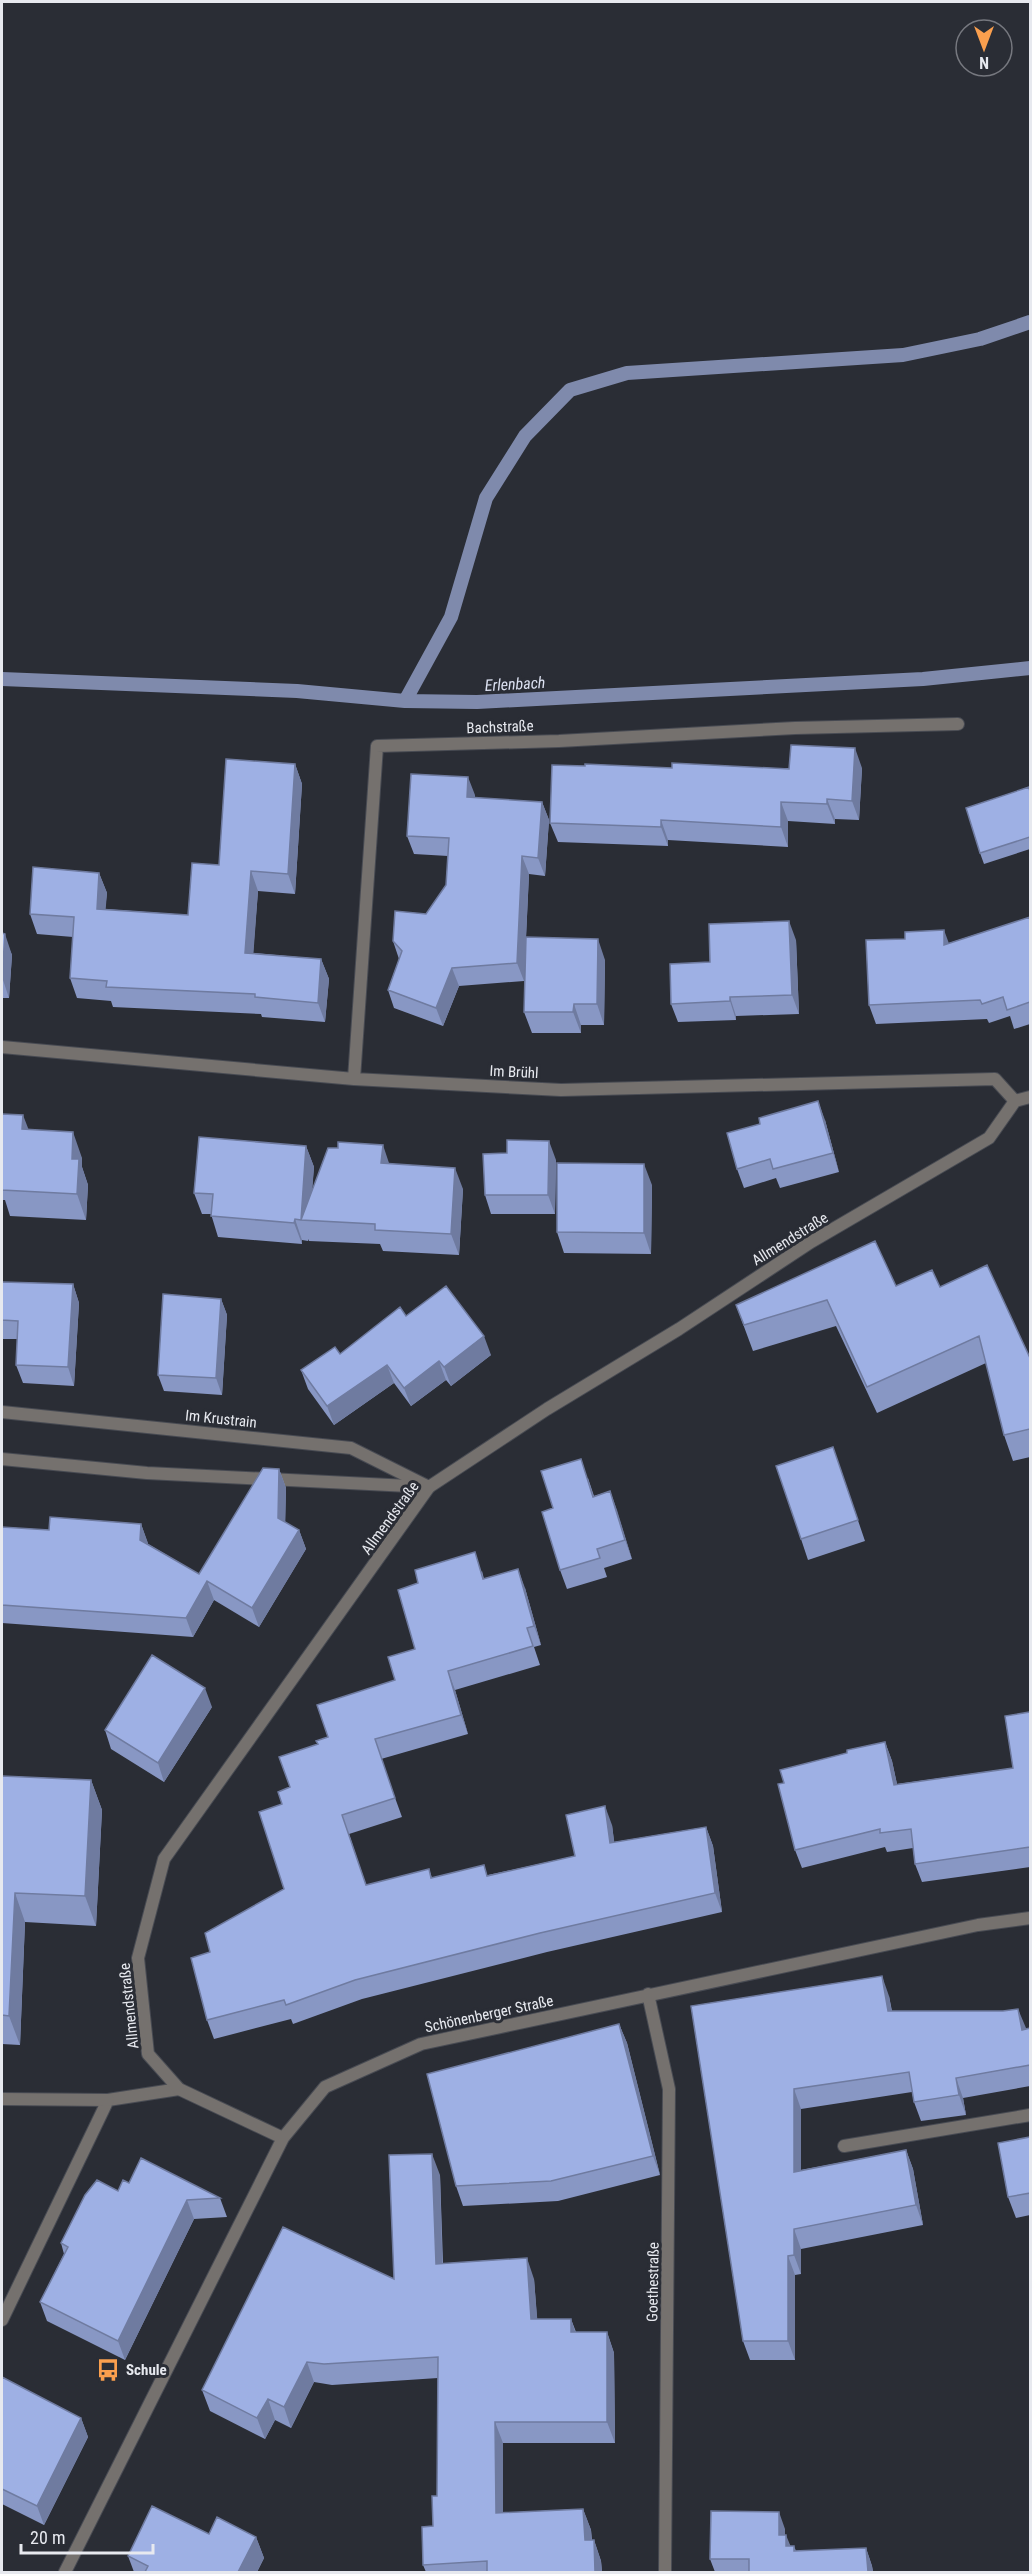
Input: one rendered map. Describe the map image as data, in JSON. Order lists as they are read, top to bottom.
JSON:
{
  "streets": {
    "street": [
      "Bachstraße",
      "Im Brühl",
      "Allmendstraße",
      "Im Krustrain",
      "Schönenberger Straße",
      "Goethestraße"
    ]
  },
  "crossings": [
    ["Bachstraße", "Im Brühl"],
    ["Im Brühl", "Allmendstraße"],
    ["Allmendstraße", "Im Krustrain"],
    ["Allmendstraße", "Schönenberger Straße"],
    ["Schönenberger Straße", "Goethestraße"]
  ],
  "water": ["Erlenbach"],
  "places": {
    "bus stop": ["Schule"]
  },
  "scale_bar": "20 m",
  "north": "bottom"
}
